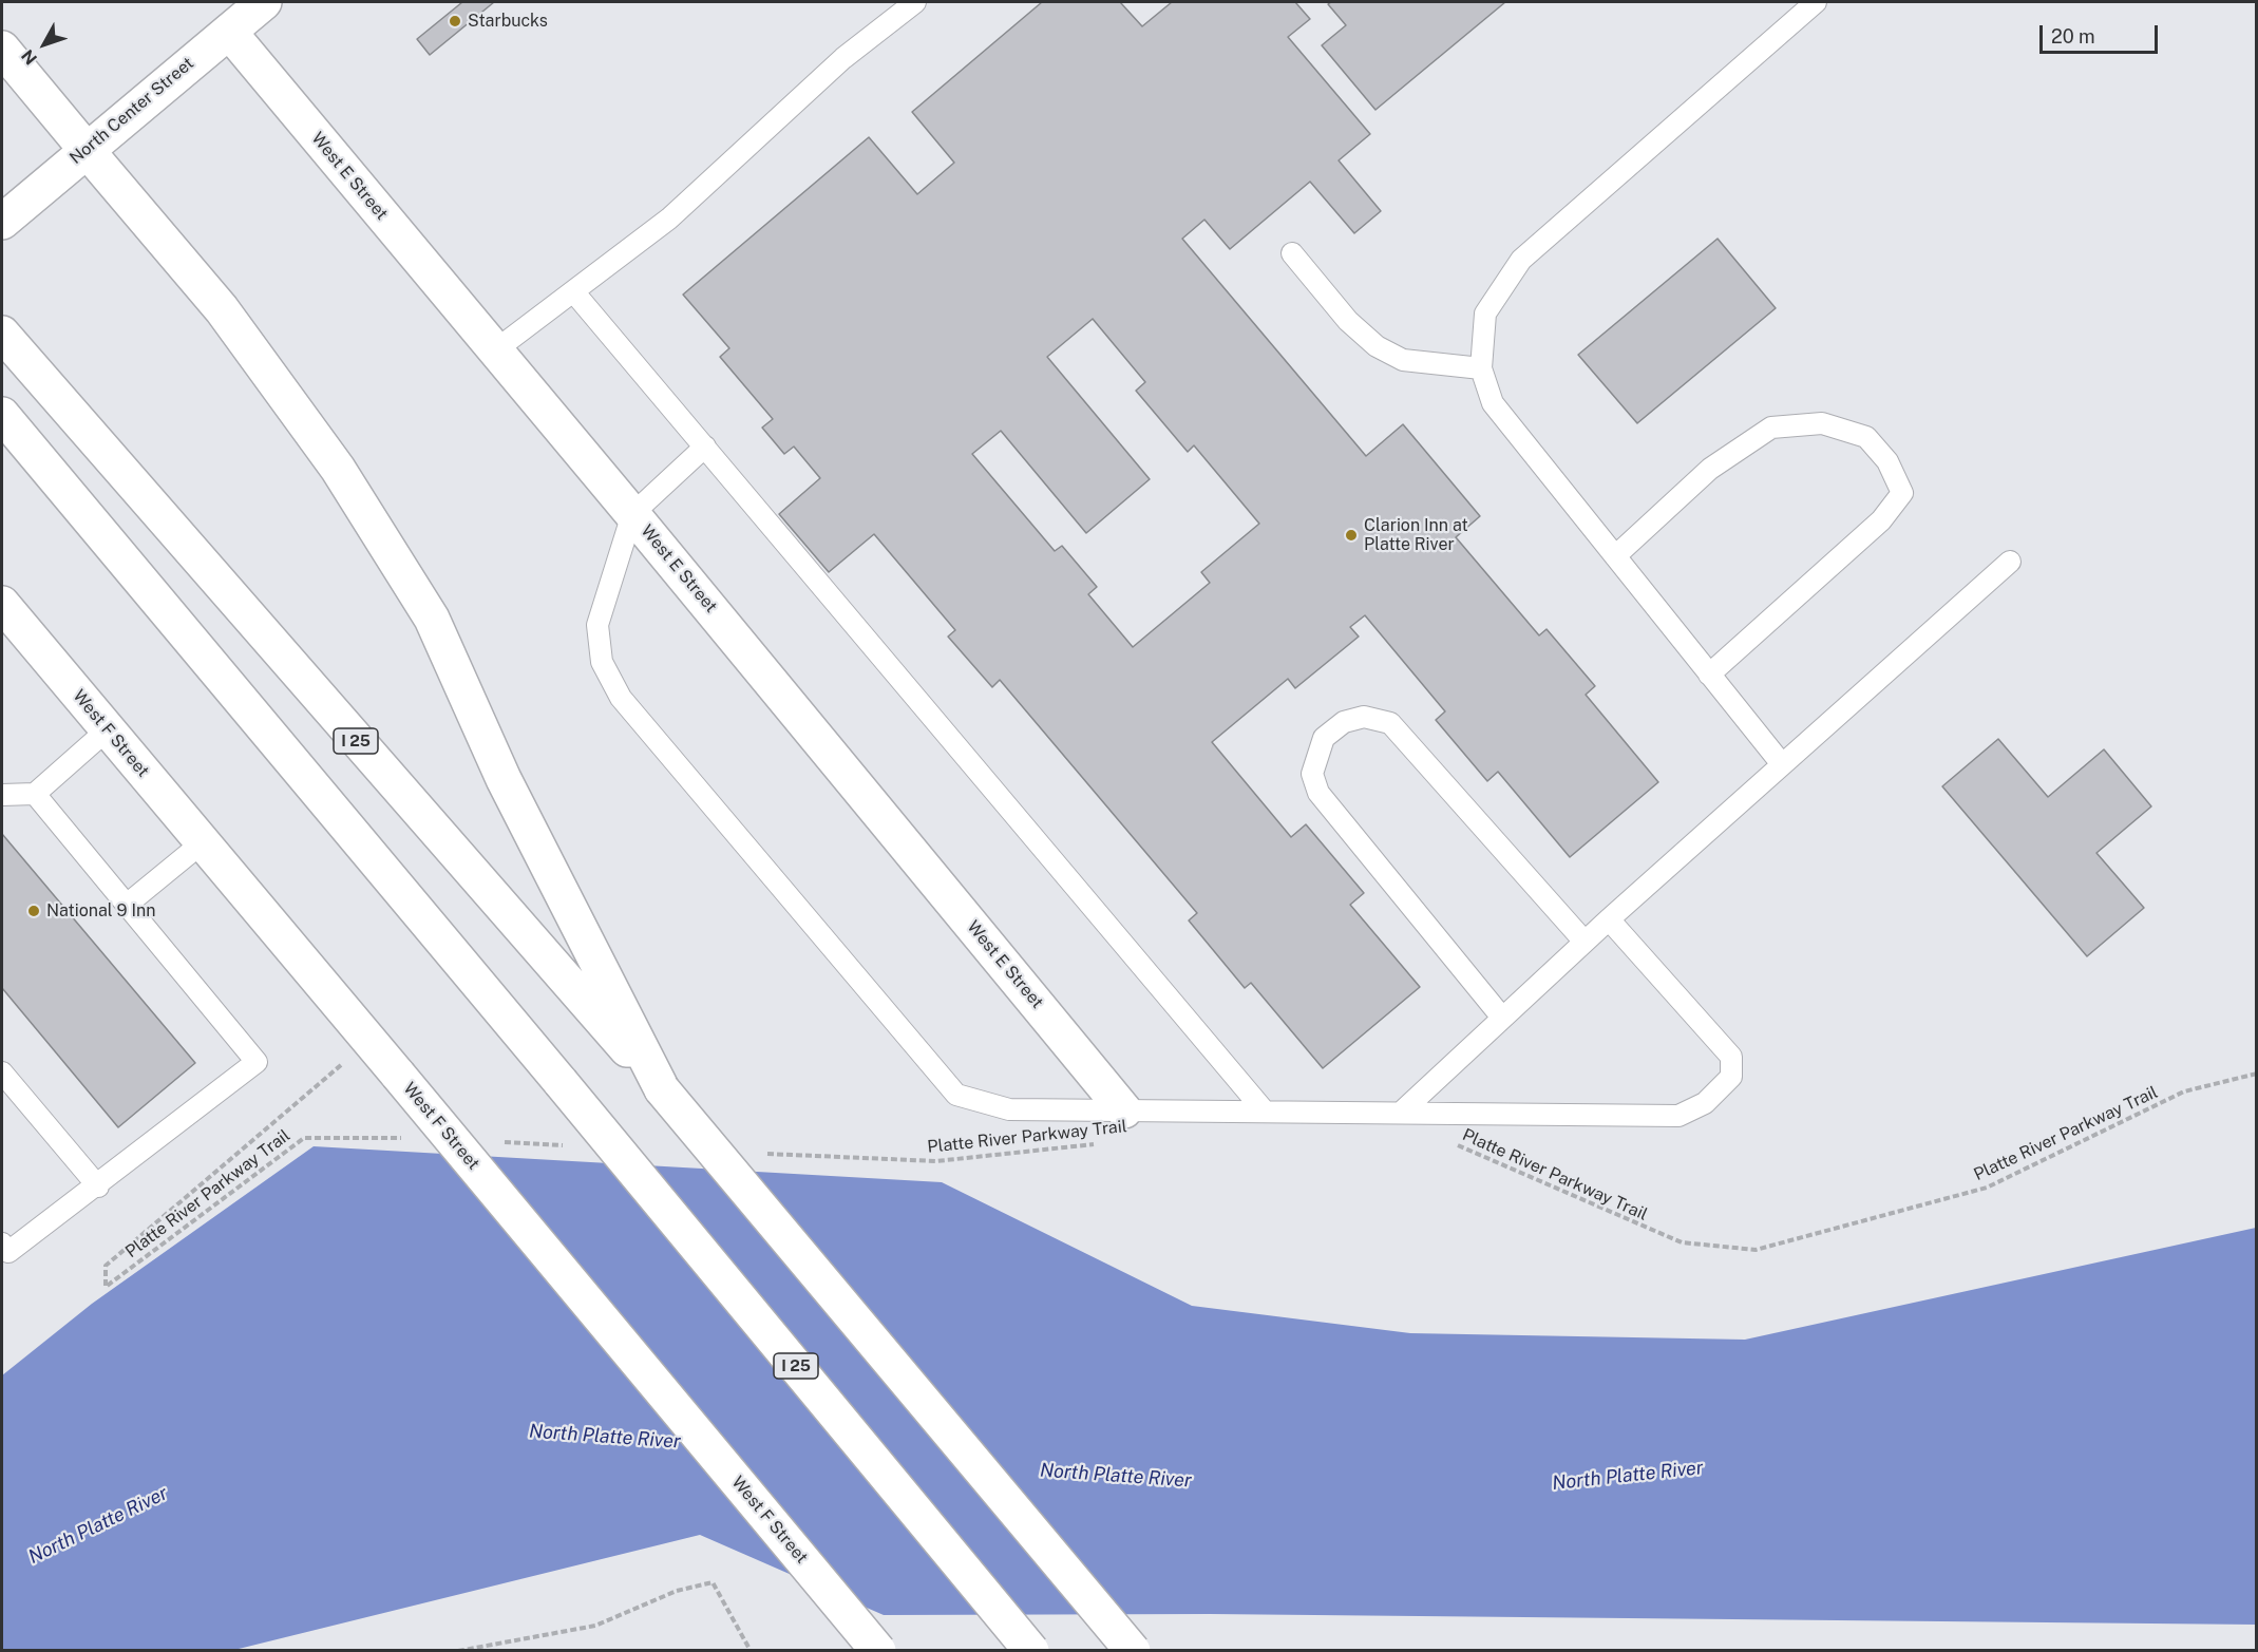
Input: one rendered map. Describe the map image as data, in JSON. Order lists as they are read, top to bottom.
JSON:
{
  "streets": {
    "main road": [
      "North Center Street",
      "West E Street",
      "West F Street",
      "I 25"
    ],
    "path": ["Platte River Parkway Trail"]
  },
  "crossings": [
    ["North Center Street", "West E Street"]
  ],
  "water": ["North Platte River"],
  "places": ["Starbucks", "Clarion Inn at Platte River", "National 9 Inn"],
  "scale_bar": "20 m",
  "north": "bottom left"
}
